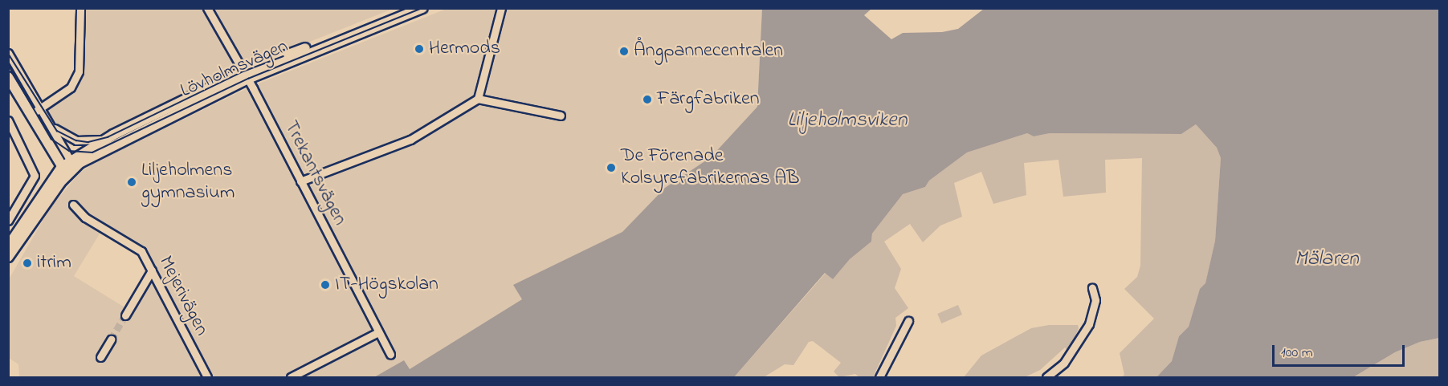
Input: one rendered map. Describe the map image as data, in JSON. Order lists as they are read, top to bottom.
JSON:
{
  "streets": {
    "street": ["Lövholmsvägen", "Trekantsvägen", "Mejerivägen"]
  },
  "crossings": [
    ["Lövholmsvägen", "Trekantsvägen"]
  ],
  "water": ["Liljeholmsviken", "Mälaren"],
  "places": [
    "Hermods",
    "Ångpannecentralen",
    "Färgfabriken",
    "De Förenade Kolsyrefabrikernas AB",
    "Liljeholmens gymnasium",
    "itrim",
    "IT-Högskolan"
  ],
  "scale_bar": "100 m"
}
